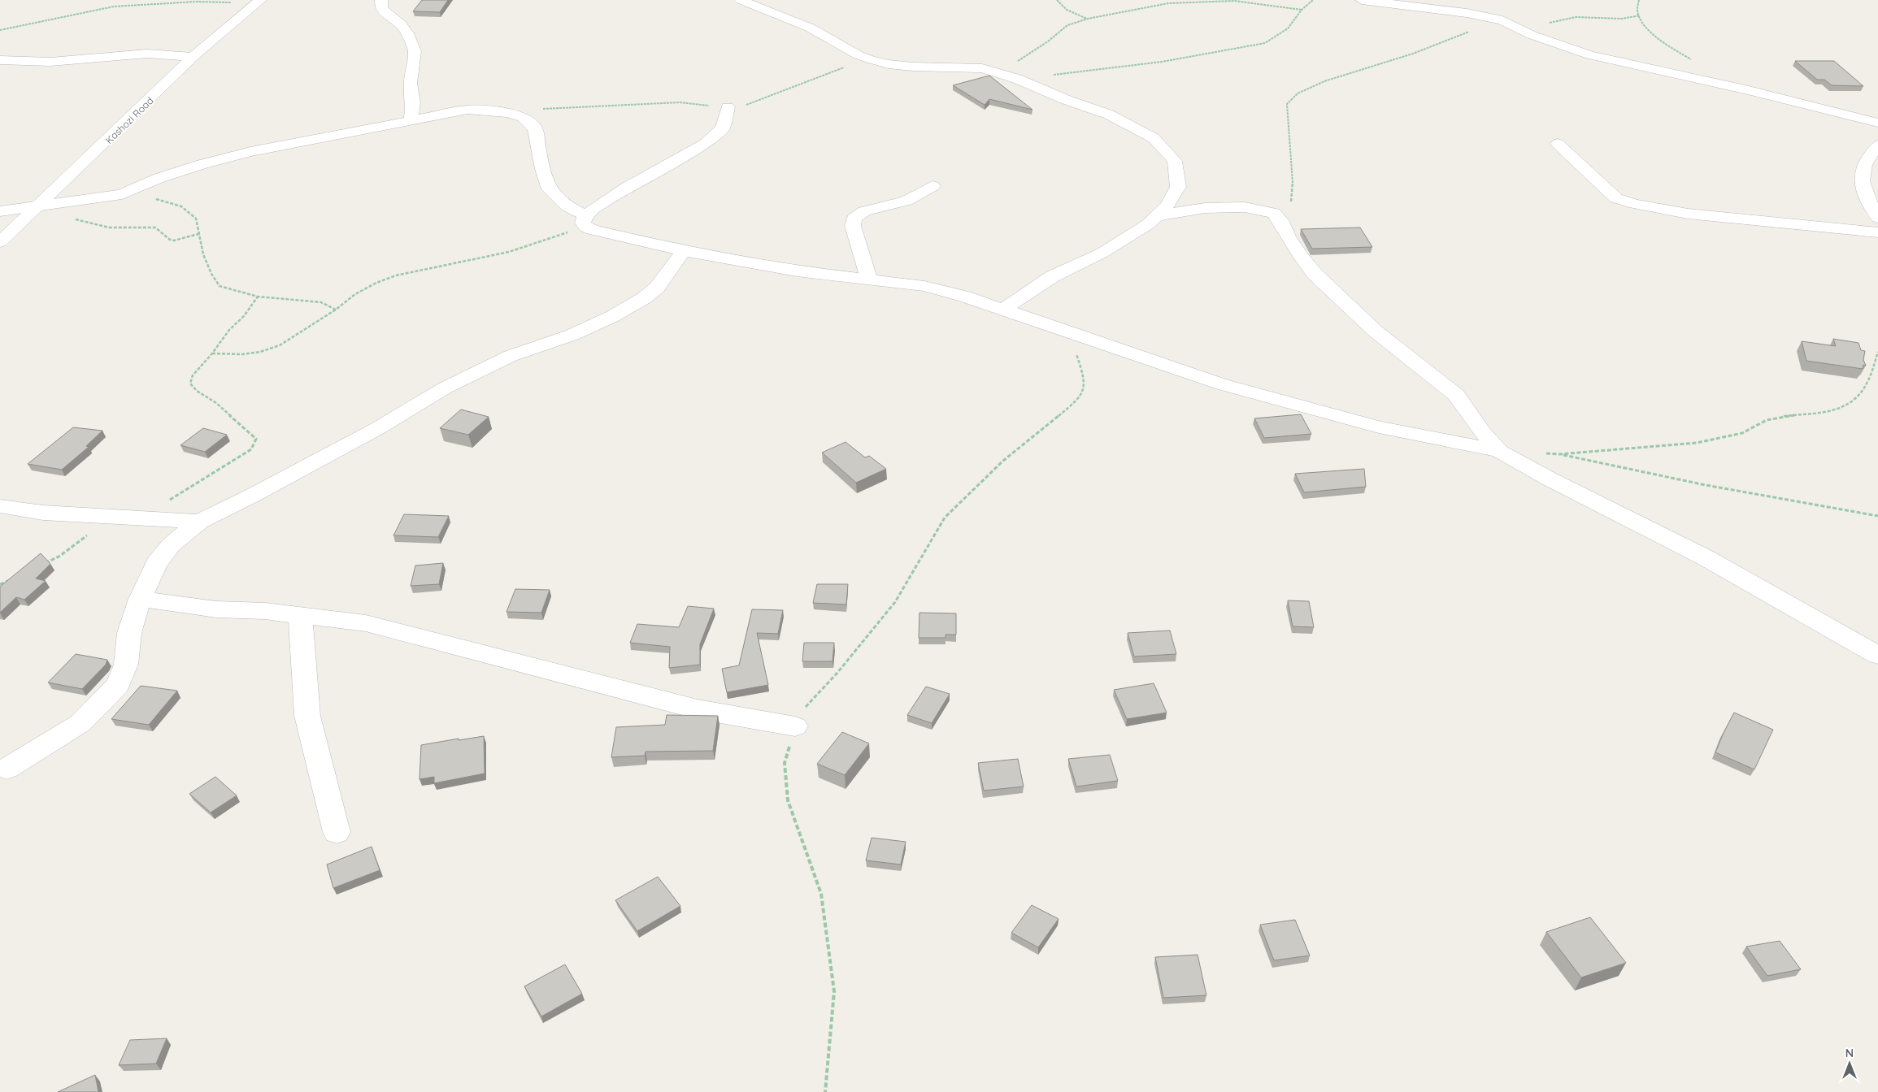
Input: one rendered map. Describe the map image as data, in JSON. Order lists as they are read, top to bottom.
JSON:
{
  "streets": {
    "street": ["Kashozi Road"]
  },
  "north": "top"
}
